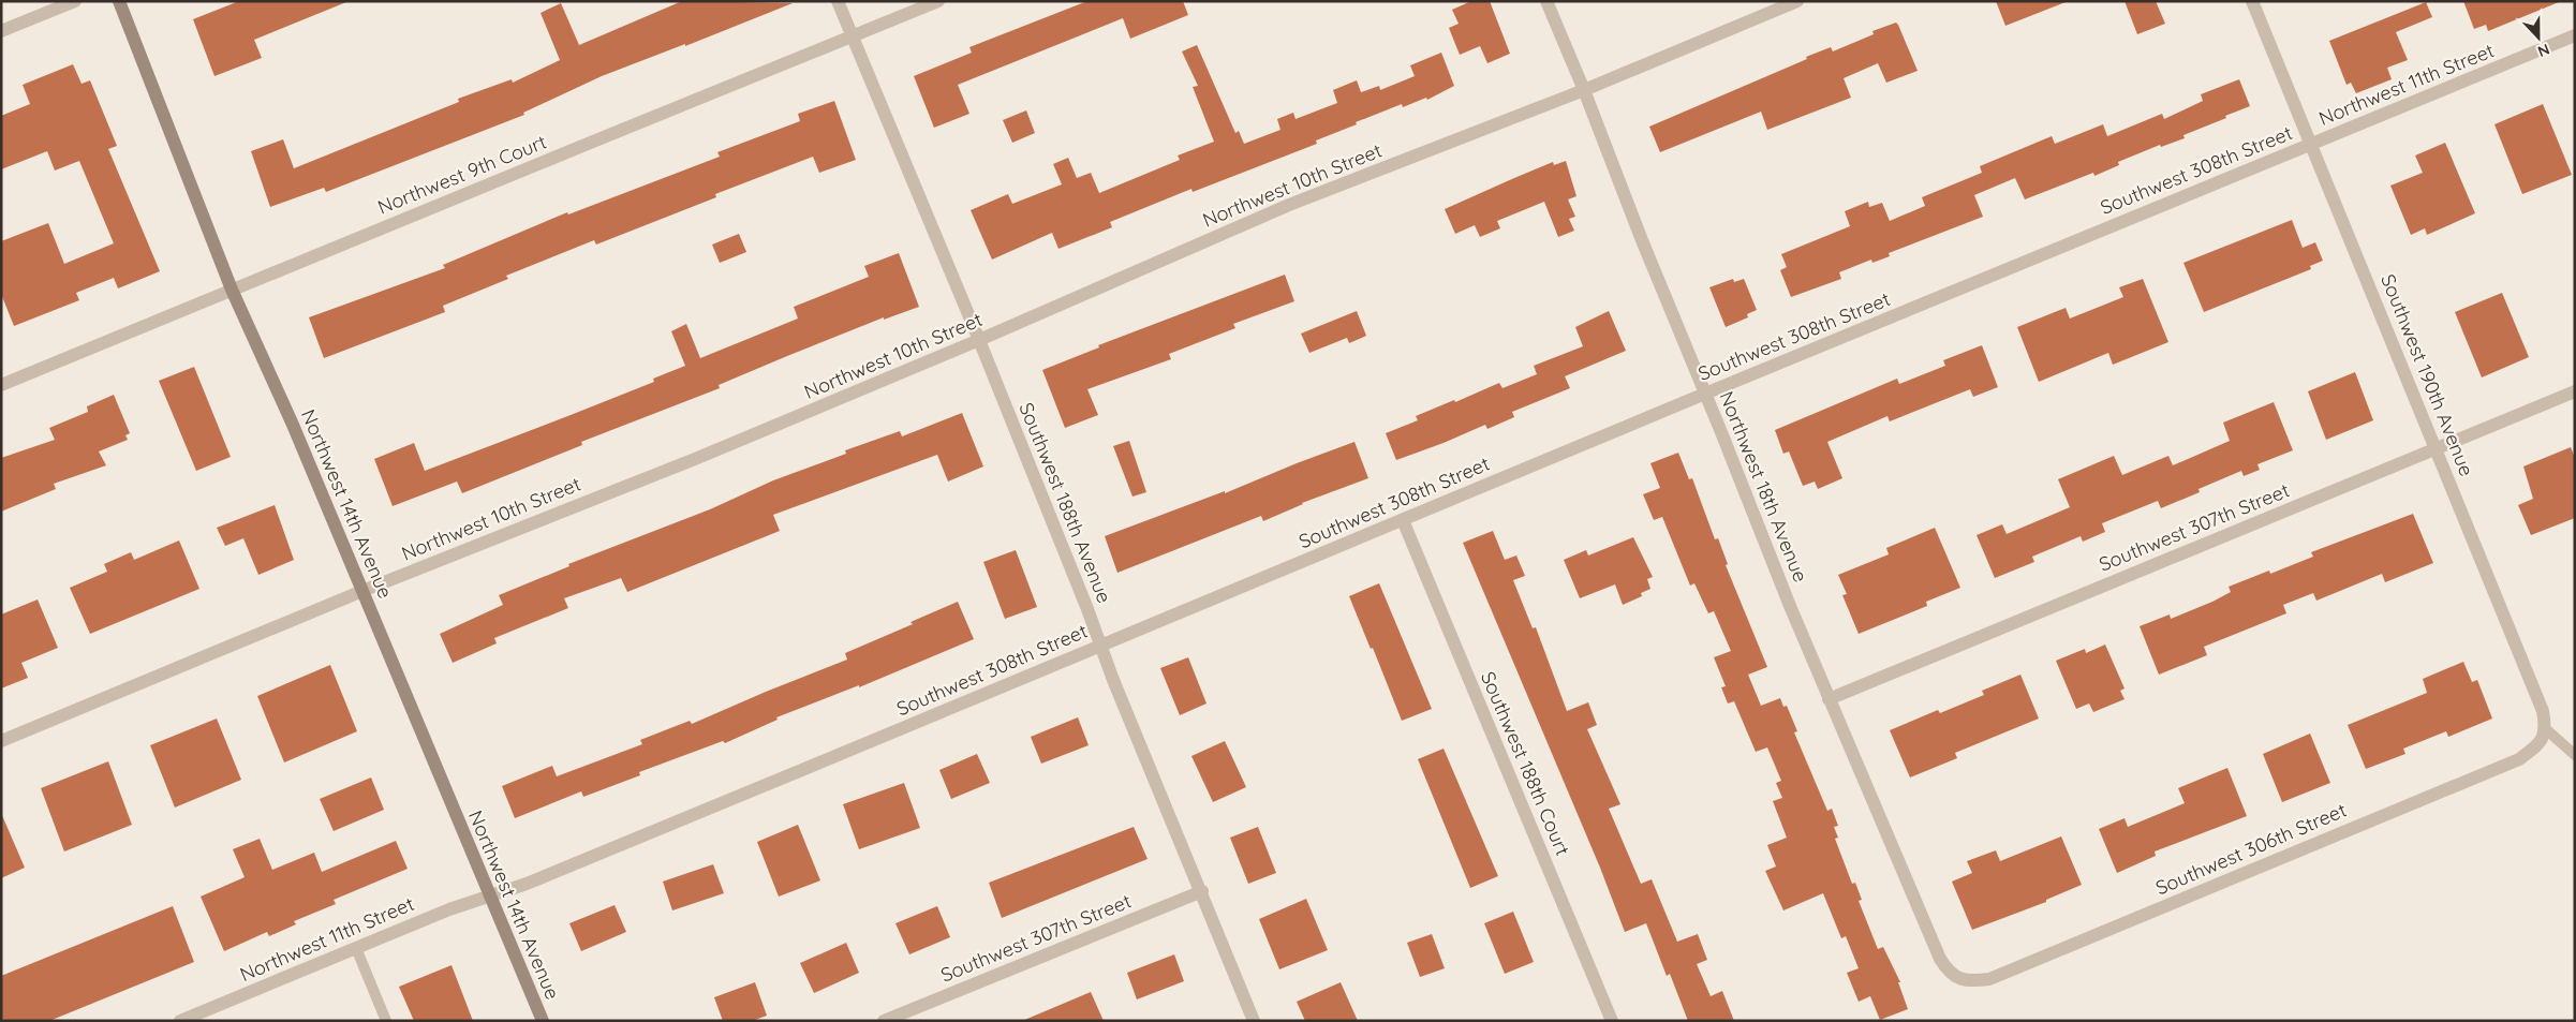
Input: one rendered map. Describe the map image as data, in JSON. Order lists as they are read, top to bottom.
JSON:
{
  "streets": {
    "street": [
      "Northwest 11th Street",
      "Southwest 308th Street",
      "Northwest 9th Court",
      "Northwest 10th Street",
      "Southwest 190th Avenue",
      "Northwest 18th Avenue",
      "Southwest 188th Avenue",
      "Northwest 14th Avenue",
      "Southwest 307th Street",
      "Southwest 188th Court",
      "Southwest 306th Street"
    ]
  },
  "crossings": [
    ["Northwest 11th Street", "Southwest 308th Street"],
    ["Northwest 11th Street", "Southwest 190th Avenue"],
    ["Northwest 11th Street", "Northwest 14th Avenue"],
    ["Southwest 308th Street", "Southwest 190th Avenue"],
    ["Southwest 308th Street", "Northwest 18th Avenue"],
    ["Southwest 308th Street", "Southwest 188th Avenue"],
    ["Southwest 308th Street", "Northwest 14th Avenue"],
    ["Southwest 308th Street", "Southwest 188th Court"],
    ["Northwest 9th Court", "Southwest 188th Avenue"],
    ["Northwest 9th Court", "Northwest 14th Avenue"],
    ["Northwest 10th Street", "Northwest 18th Avenue"],
    ["Northwest 10th Street", "Southwest 188th Avenue"],
    ["Northwest 10th Street", "Northwest 14th Avenue"],
    ["Southwest 190th Avenue", "Southwest 307th Street"],
    ["Southwest 190th Avenue", "Southwest 306th Street"],
    ["Northwest 18th Avenue", "Southwest 307th Street"],
    ["Northwest 18th Avenue", "Southwest 306th Street"],
    ["Southwest 188th Avenue", "Southwest 307th Street"]
  ],
  "north": "bottom"
}
